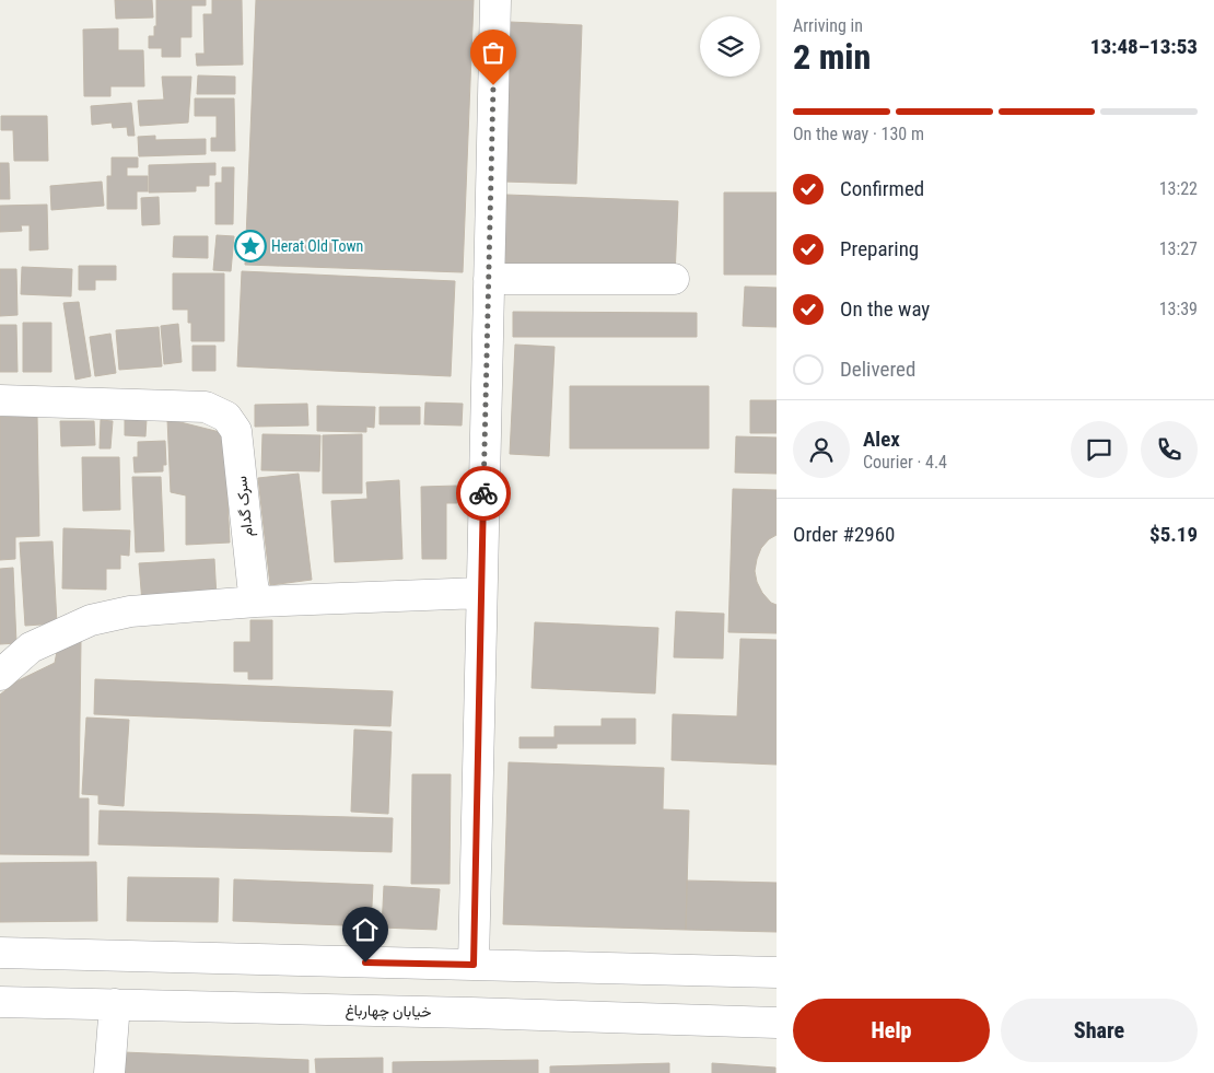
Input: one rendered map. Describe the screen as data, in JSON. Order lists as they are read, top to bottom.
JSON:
{
  "streets": {
    "street": ["سرک گدام", "خیابان چهارباغ"]
  },
  "places": {
    "place": ["Herat Old Town"]
  },
  "page": {
    "heading": ["2 min", "Arriving in", "13:48–13:53"],
    "panel": [
      "Alex",
      "Courier · 4.4",
      "Order #2960",
      "$5.19"
    ],
    "bar": "On the way · 130 m",
    "list": [
      ["Confirmed", "13:22"],
      ["Preparing", "13:27"],
      ["On the way", "13:39"],
      "Delivered"
    ],
    "buttons": ["Help", "Share"]
  }
}
